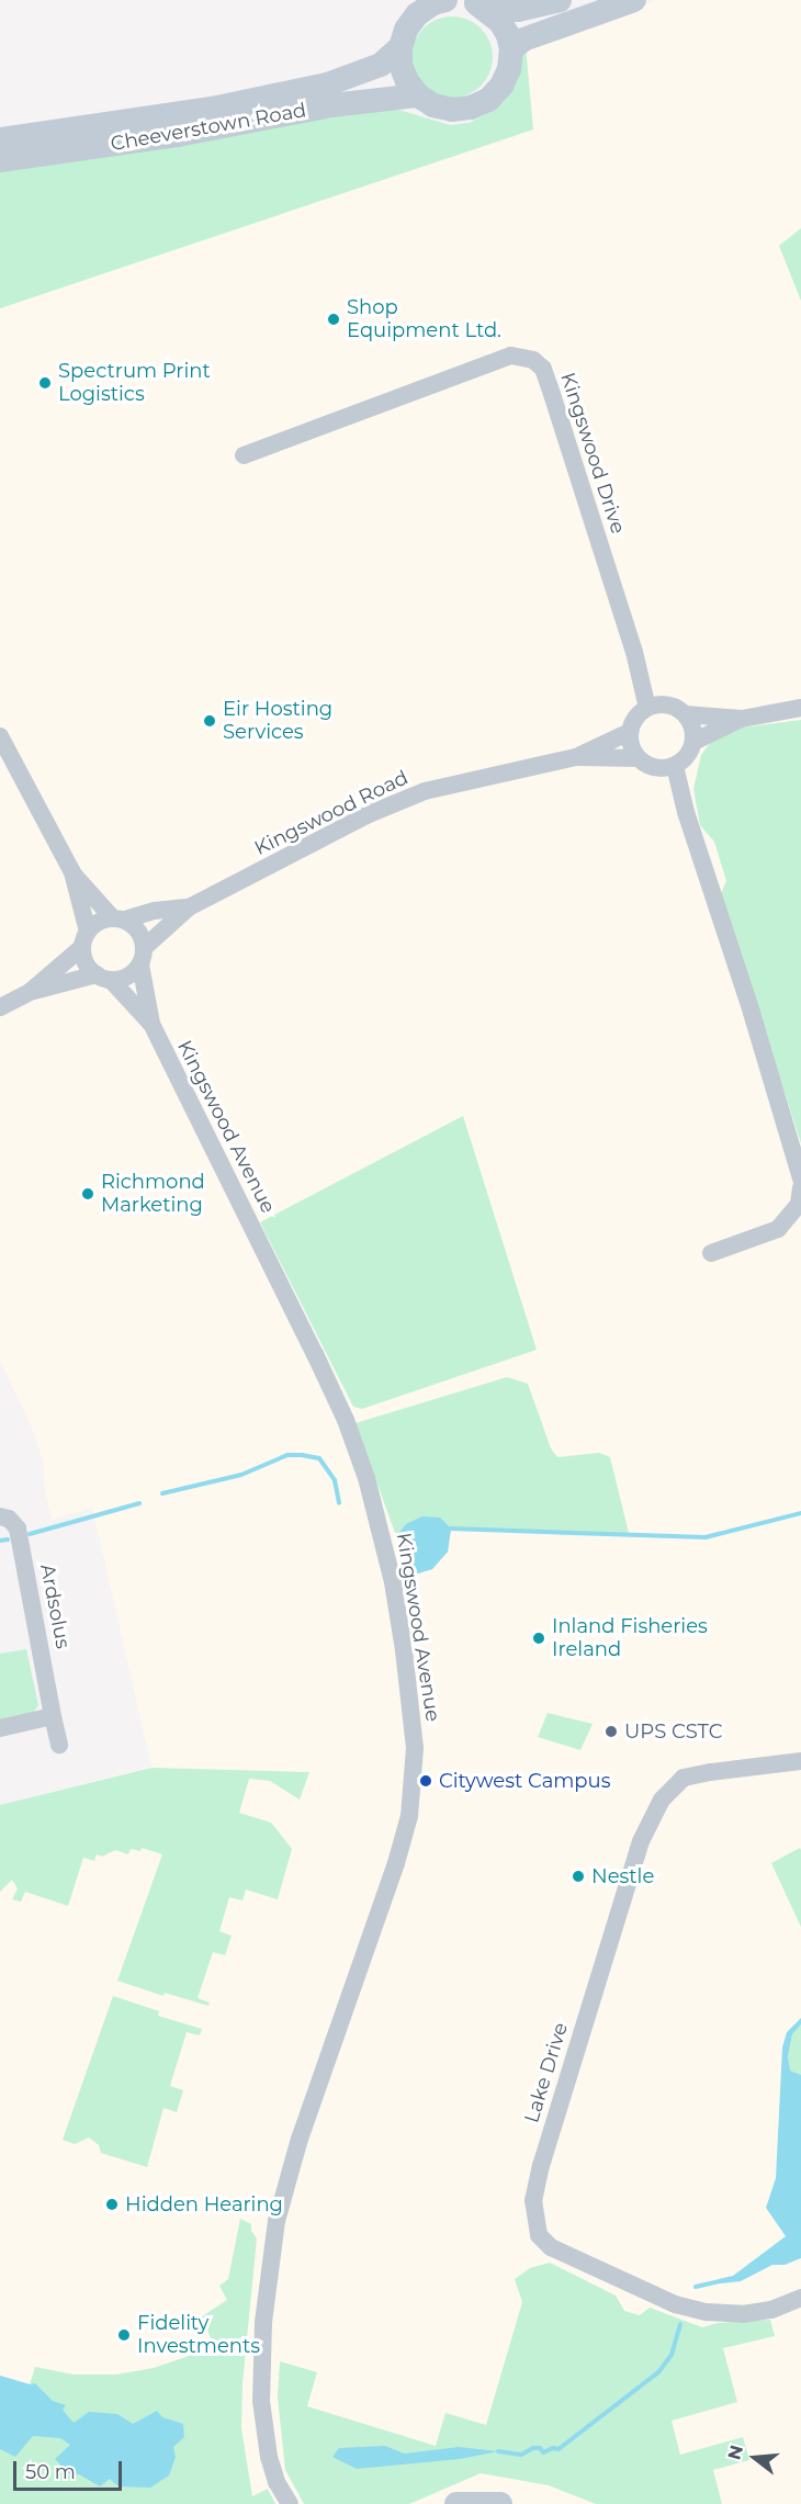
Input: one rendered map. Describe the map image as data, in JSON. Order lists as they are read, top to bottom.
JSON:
{
  "streets": {
    "main road": ["Cheeverstown Road"],
    "street": [
      "Kingswood Drive",
      "Kingswood Road",
      "Kingswood Avenue",
      "Ardsolus",
      "Lake Drive"
    ]
  },
  "crossings": [
    ["Kingswood Drive", "Kingswood Road"],
    ["Kingswood Road", "Kingswood Avenue"]
  ],
  "places": [
    "Shop Equipment Ltd.",
    "Spectrum Print Logistics",
    "Eir Hosting Services",
    "Richmond Marketing",
    "Inland Fisheries Ireland",
    "UPS CSTC",
    "Citywest Campus",
    "Nestle",
    "Hidden Hearing",
    "Fidelity Investments"
  ],
  "scale_bar": "50 m",
  "north": "left"
}
